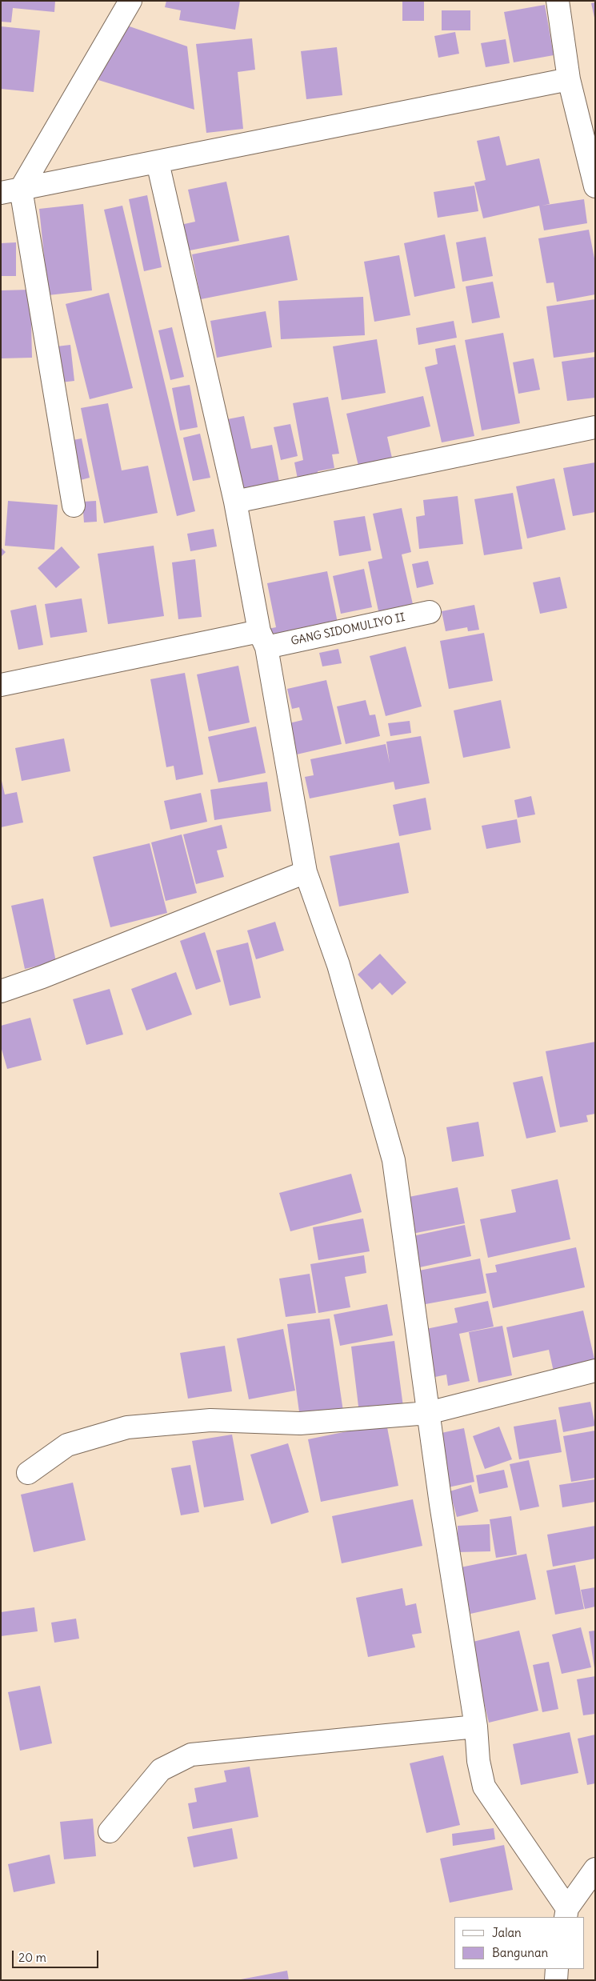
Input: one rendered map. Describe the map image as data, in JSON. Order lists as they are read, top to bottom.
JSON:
{
  "streets": {
    "street": ["GANG SIDOMULIYO II"]
  },
  "legend": ["Jalan", "Bangunan"],
  "scale_bar": "20 m"
}
